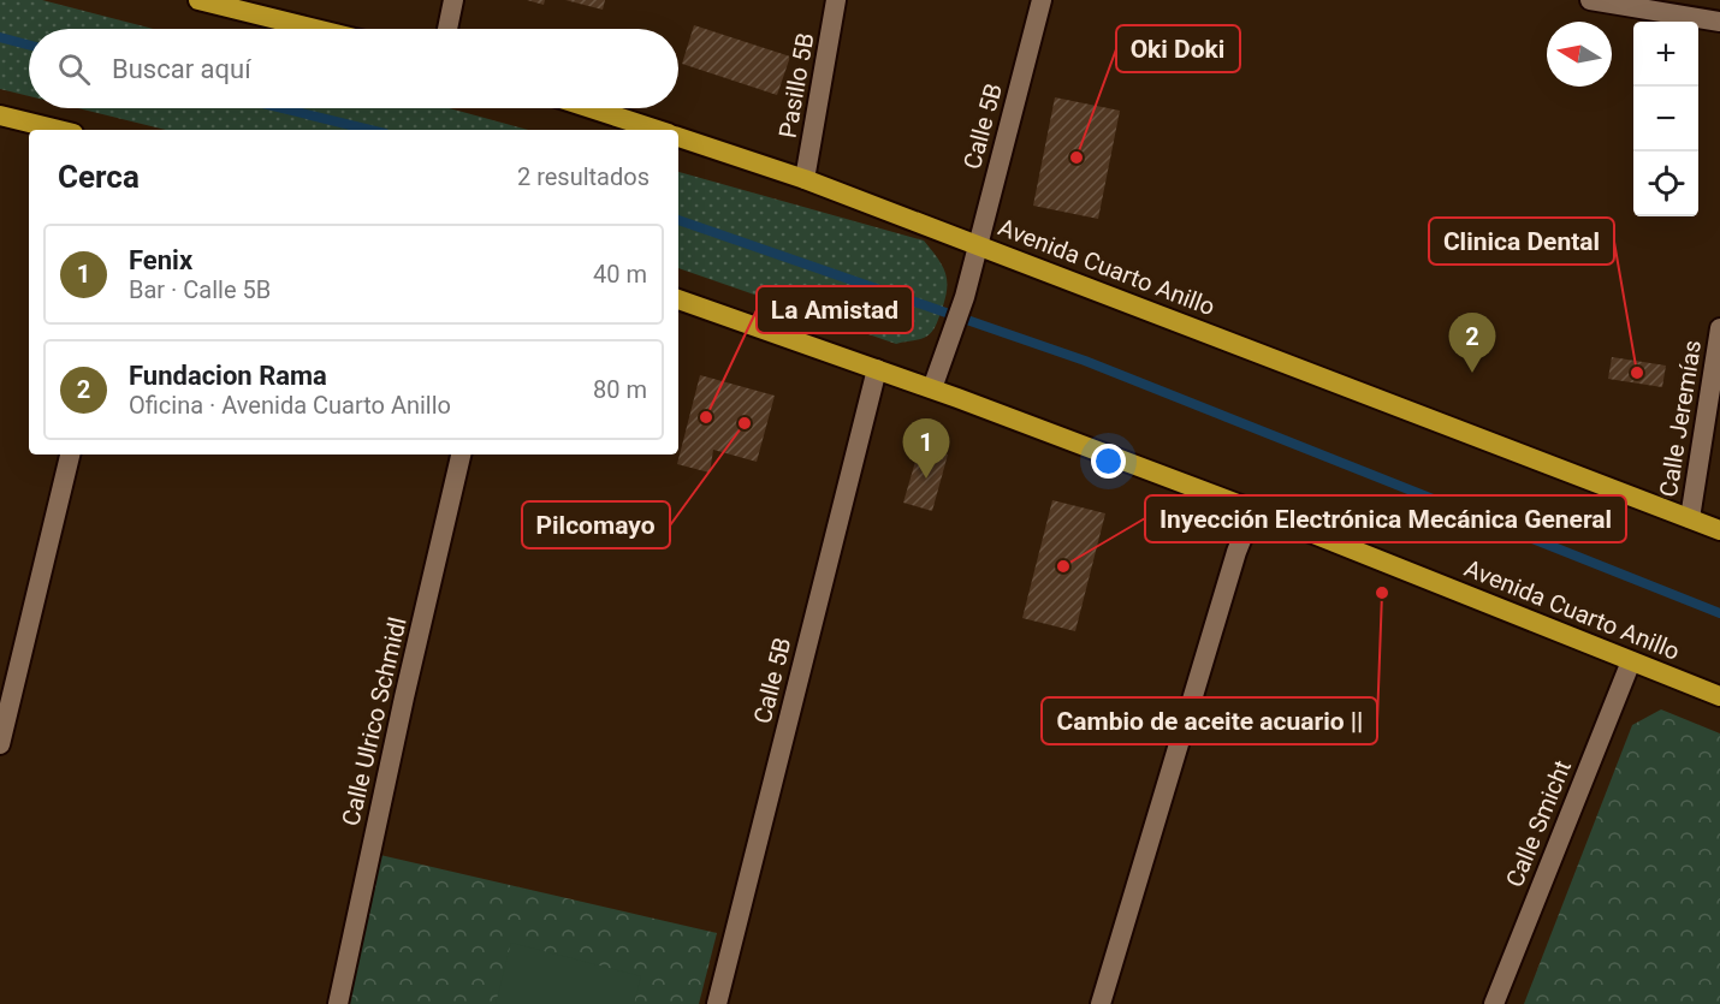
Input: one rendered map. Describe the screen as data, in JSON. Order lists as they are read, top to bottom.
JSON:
{
  "streets": {
    "highway": ["Avenida Cuarto Anillo"],
    "street": [
      "Pasillo 5B",
      "Calle 5B",
      "Calle Jeremías",
      "Calle Ulrico Schmidl",
      "Calle Smicht"
    ]
  },
  "crossings": [
    ["Pasillo 5B", "Avenida Cuarto Anillo"],
    ["Calle 5B", "Avenida Cuarto Anillo"],
    ["Avenida Cuarto Anillo", "Calle Jeremías"],
    ["Avenida Cuarto Anillo", "Calle Smicht"]
  ],
  "places": [
    "Oki Doki",
    "Clinica Dental",
    "La Amistad",
    "Pilcomayo",
    "Inyección Electrónica Mecánica General",
    "Cambio de aceite acuario ||"
  ],
  "north": "left",
  "page": {
    "map_buttons": ["+", "−"],
    "search": "Buscar aquí",
    "heading": ["Cerca", "2 resultados"],
    "list": [
      {
        "mark": "1",
        "name": "Fenix",
        "note": "Bar · Calle 5B",
        "value": "40 m"
      },
      {
        "mark": "2",
        "name": "Fundacion Rama",
        "note": "Oficina · Avenida Cuarto Anillo",
        "value": "80 m"
      }
    ],
    "pins": ["2", "1"]
  }
}
